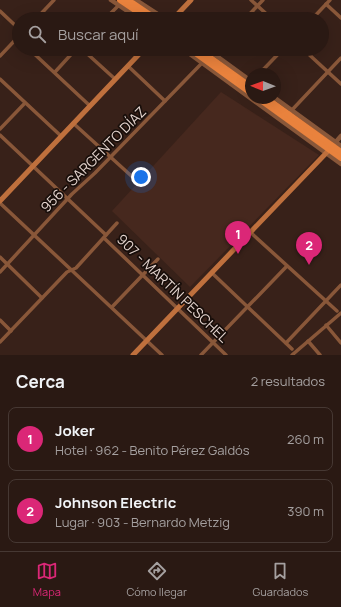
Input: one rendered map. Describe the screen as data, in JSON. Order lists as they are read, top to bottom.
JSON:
{
  "streets": {
    "street": ["956 - SARGENTO DÍAZ", "907 - MARTÍN PESCHEL"]
  },
  "crossings": [
    ["956 - SARGENTO DÍAZ", "907 - MARTÍN PESCHEL"]
  ],
  "north": "left",
  "page": {
    "search": "Buscar aquí",
    "pins": ["1", "2"],
    "heading": ["Cerca", "2 resultados"],
    "list": [
      {
        "mark": "1",
        "name": "Joker",
        "note": "Hotel · 962 - Benito Pérez Galdós",
        "value": "260 m"
      },
      {
        "mark": "2",
        "name": "Johnson Electric",
        "note": "Lugar · 903 - Bernardo Metzig",
        "value": "390 m"
      }
    ],
    "nav": ["Mapa", "Cómo llegar", "Guardados"]
  }
}
